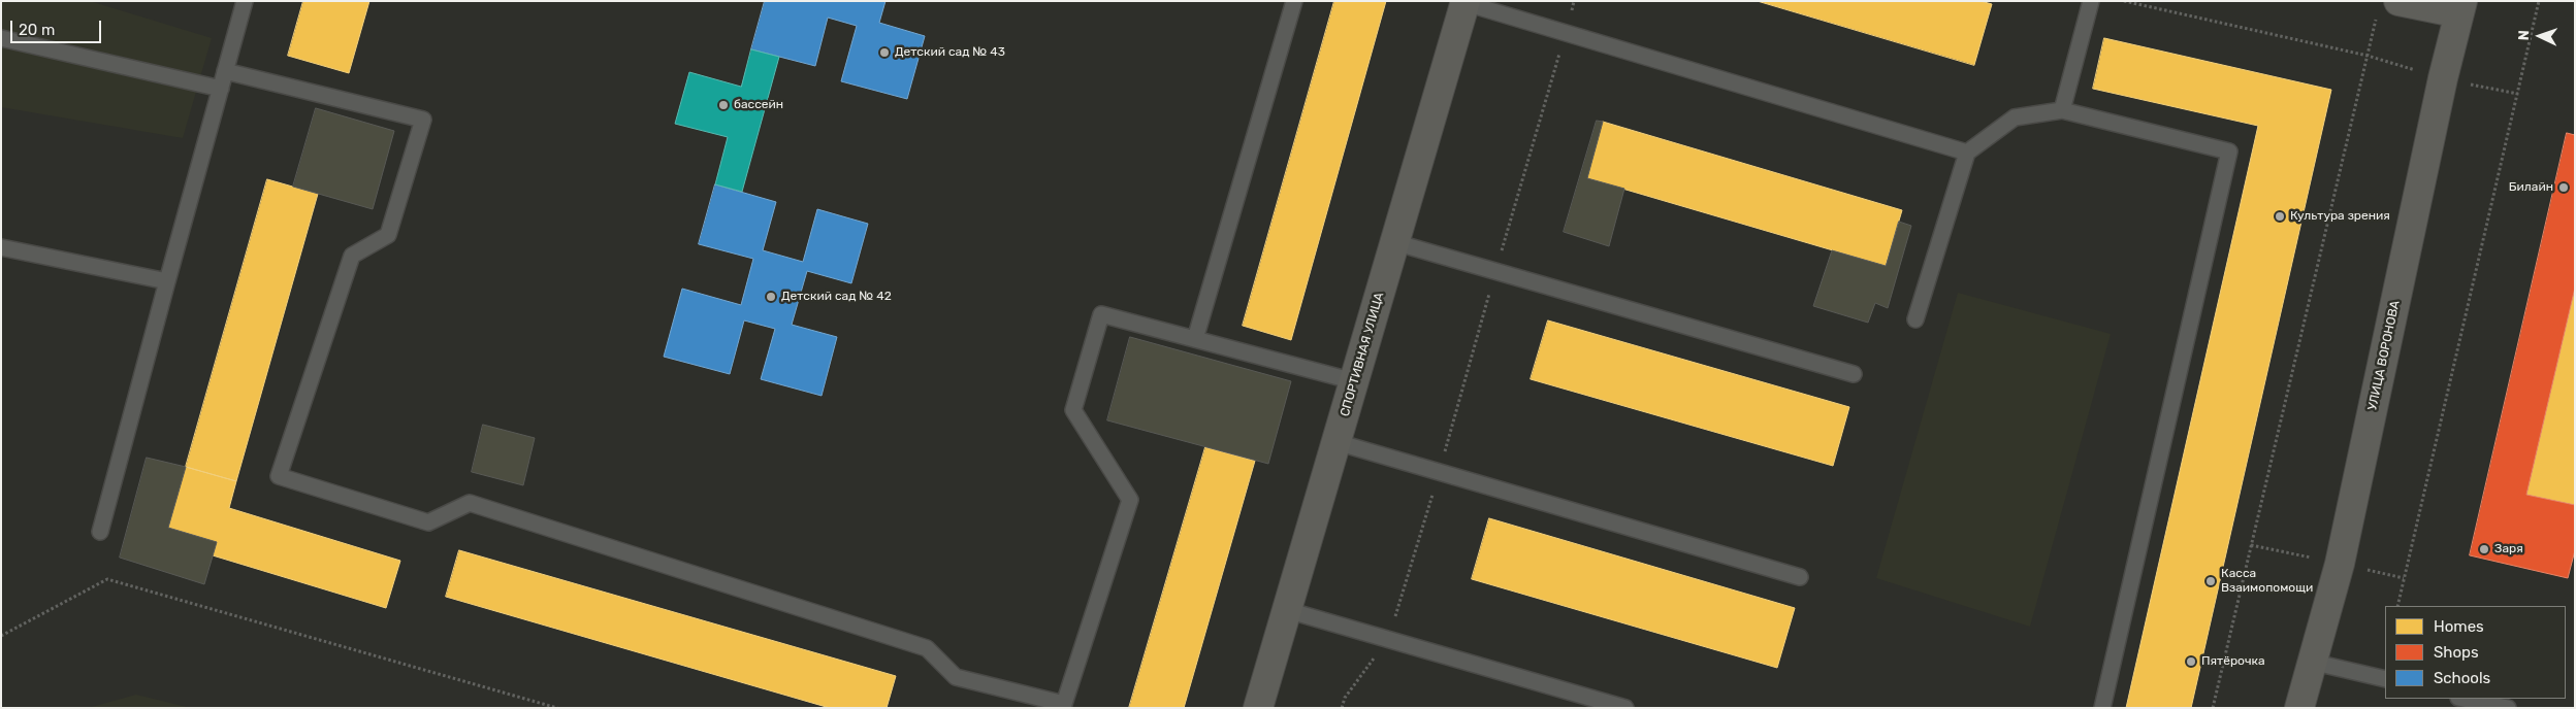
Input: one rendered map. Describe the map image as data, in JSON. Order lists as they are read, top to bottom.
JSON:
{
  "streets": {
    "street": ["СПОРТИВНАЯ УЛИЦА", "УЛИЦА ВОРОНОВА"]
  },
  "places": [
    "Детский сад № 43",
    "бассейн",
    "Билайн",
    "Культура зрения",
    "Детский сад № 42",
    "Заря",
    "Касса Взаимопомощи",
    "Пятёрочка"
  ],
  "legend": ["Homes", "Shops", "Schools"],
  "scale_bar": "20 m",
  "north": "left"
}
